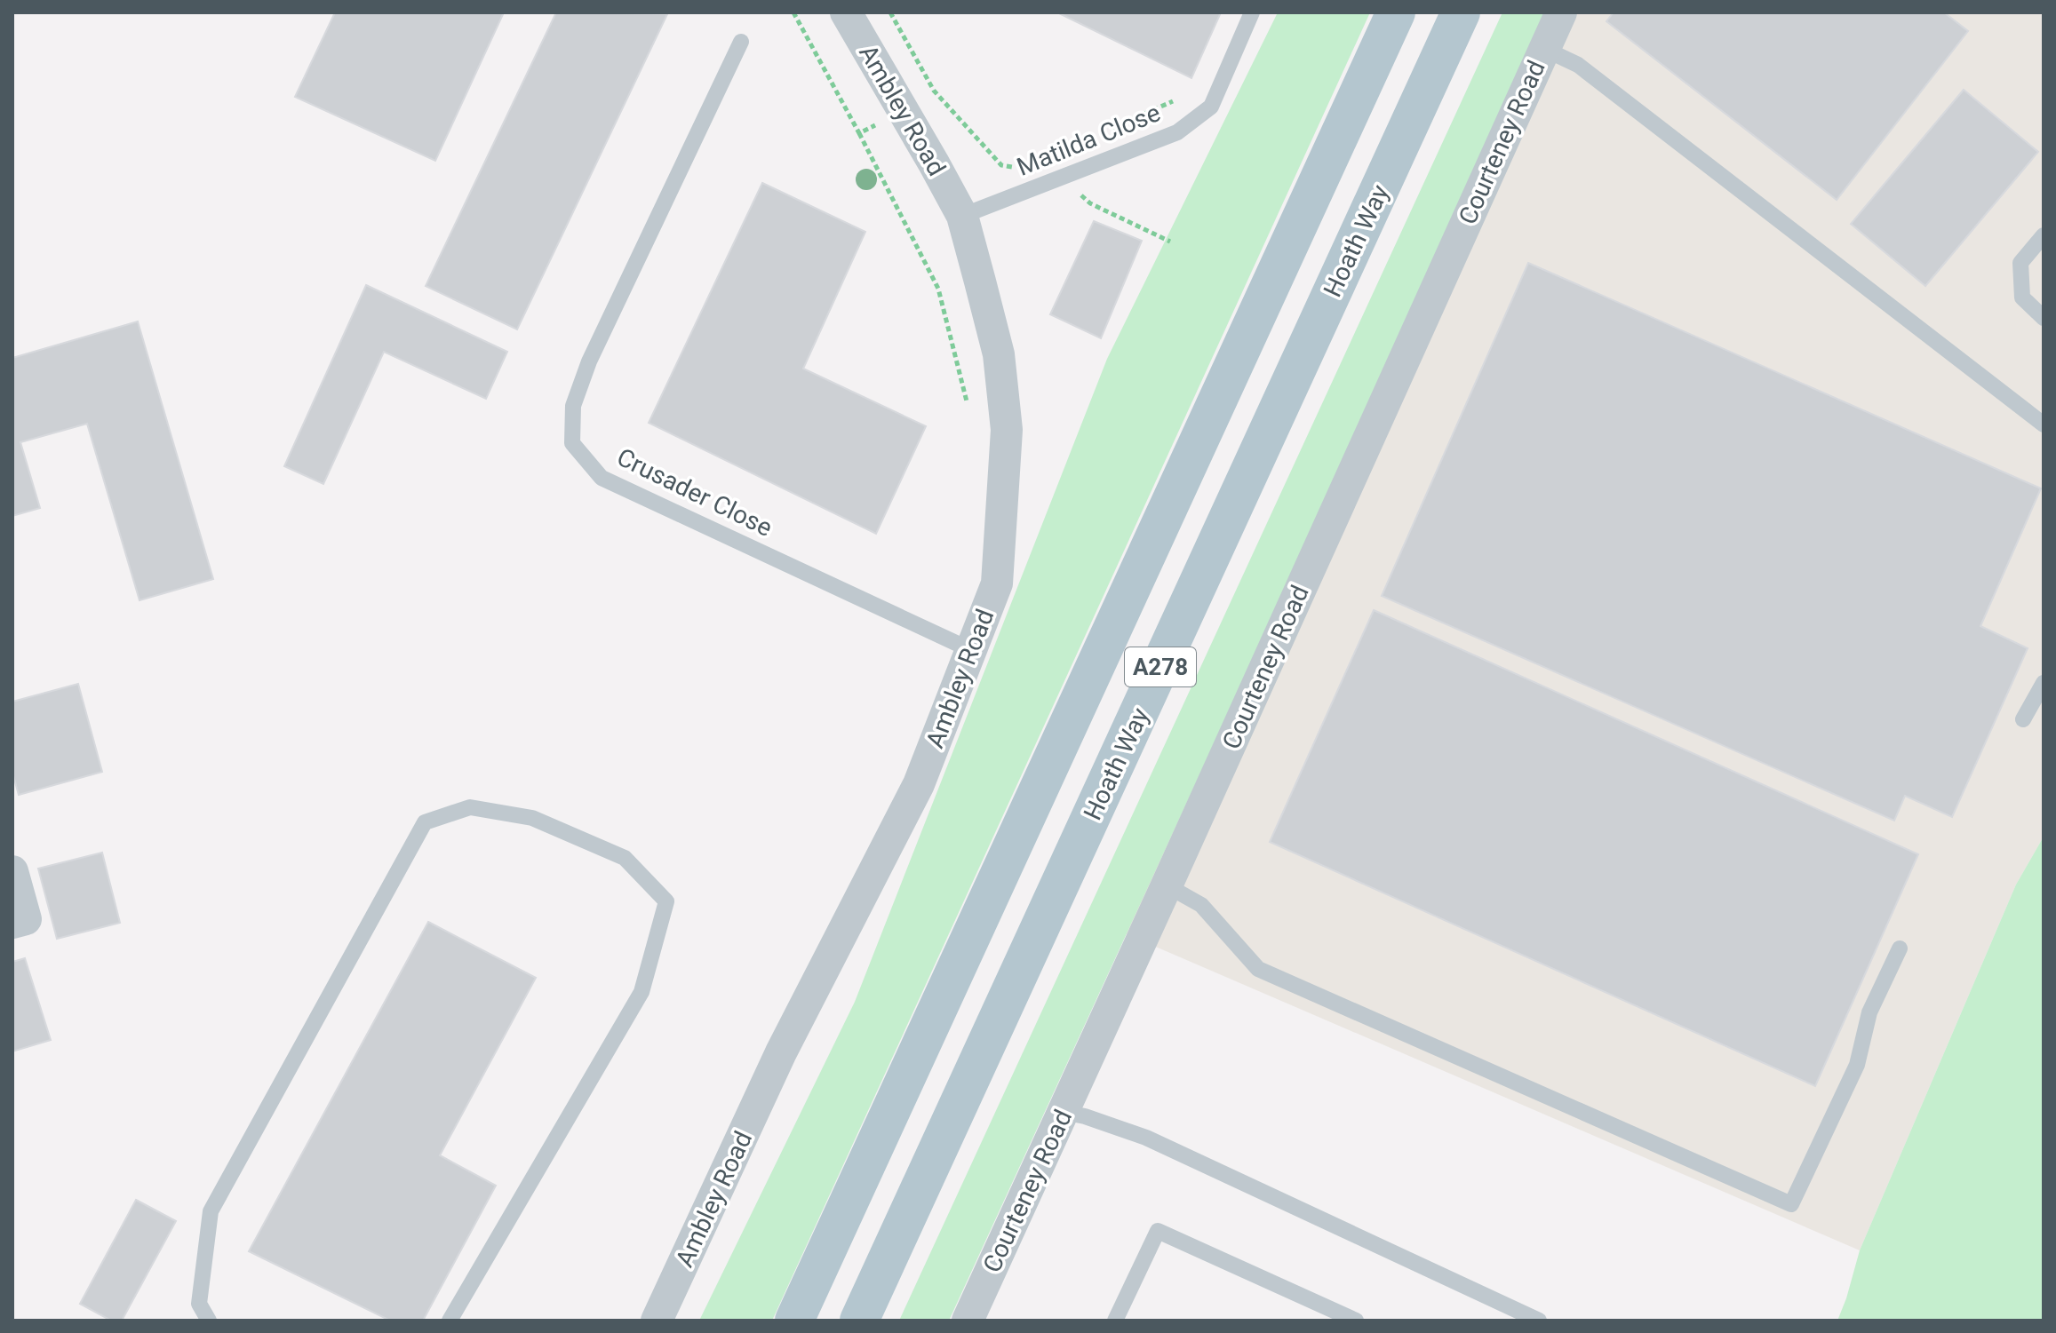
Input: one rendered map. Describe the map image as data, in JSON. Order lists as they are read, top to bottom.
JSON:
{
  "streets": {
    "main road": ["Hoath Way", "A278"],
    "street": ["Ambley Road", "Courteney Road"],
    "lane": ["Matilda Close", "Crusader Close"]
  },
  "crossings": [
    ["Ambley Road", "Matilda Close"],
    ["Ambley Road", "Crusader Close"]
  ]
}
